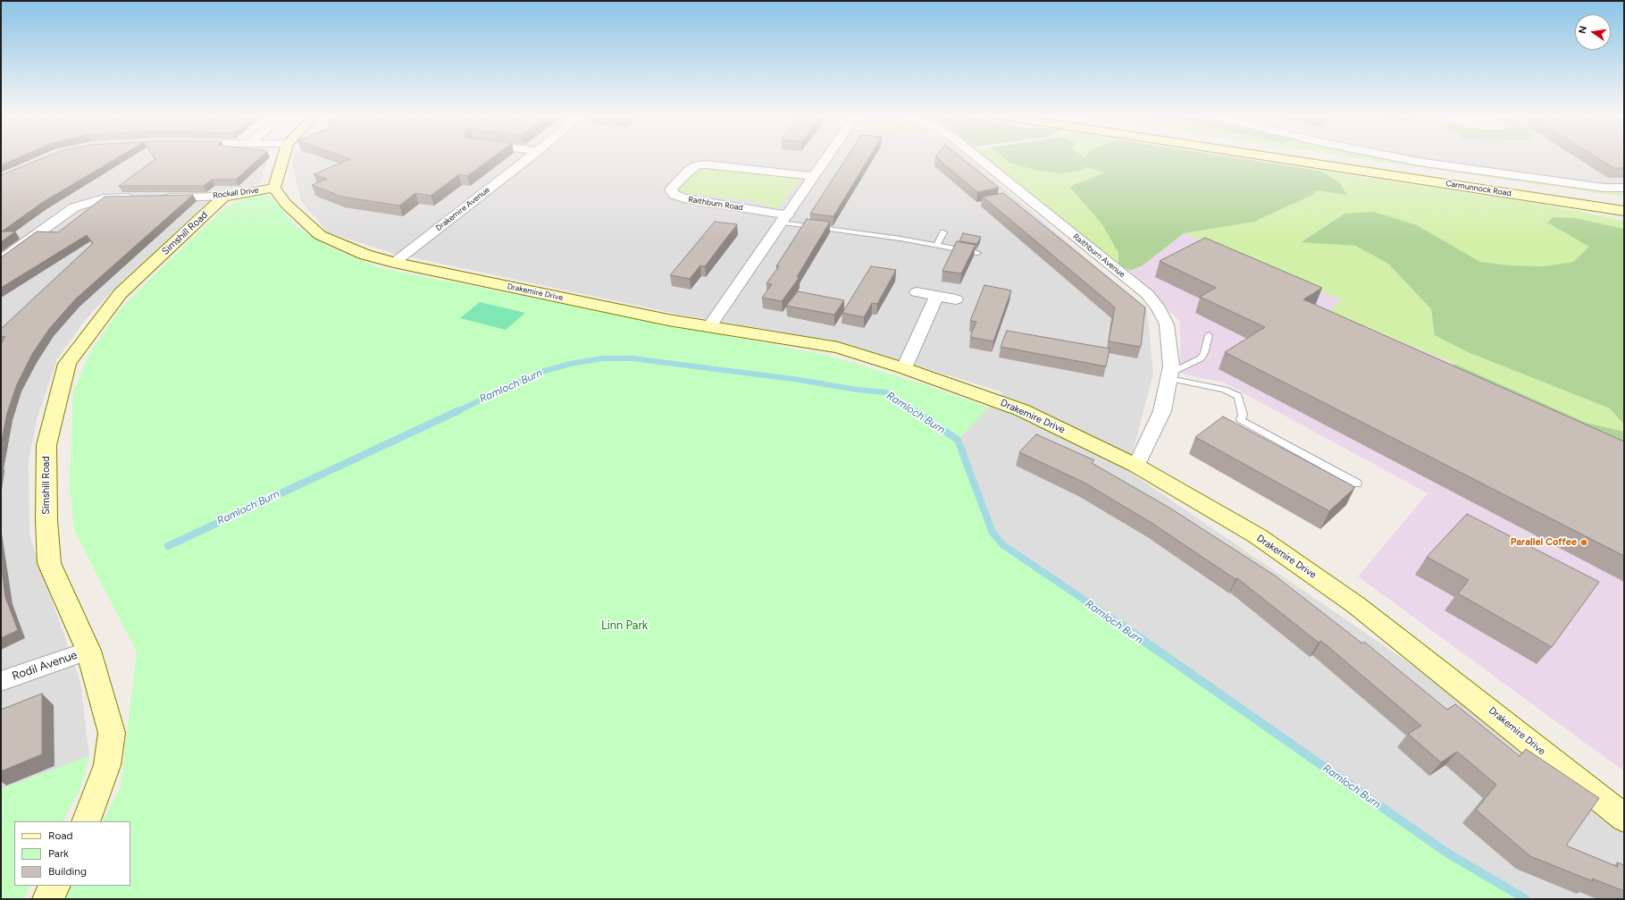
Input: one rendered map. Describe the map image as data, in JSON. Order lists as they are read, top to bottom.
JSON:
{
  "streets": {
    "street": [
      "Carmunnock Road",
      "Rockall Drive",
      "Raithburn Road",
      "Drakemire Avenue",
      "Simshill Road",
      "Raithburn Avenue",
      "Drakemire Drive",
      "Rodil Avenue"
    ]
  },
  "crossings": [
    ["Rockall Drive", "Simshill Road"],
    ["Rockall Drive", "Drakemire Drive"],
    ["Drakemire Avenue", "Drakemire Drive"],
    ["Simshill Road", "Rodil Avenue"],
    ["Raithburn Avenue", "Drakemire Drive"]
  ],
  "water": ["Ramloch Burn"],
  "parks": ["Linn Park"],
  "places": ["Parallel Coffee"],
  "legend": ["Road", "Park", "Building"],
  "north": "left"
}
